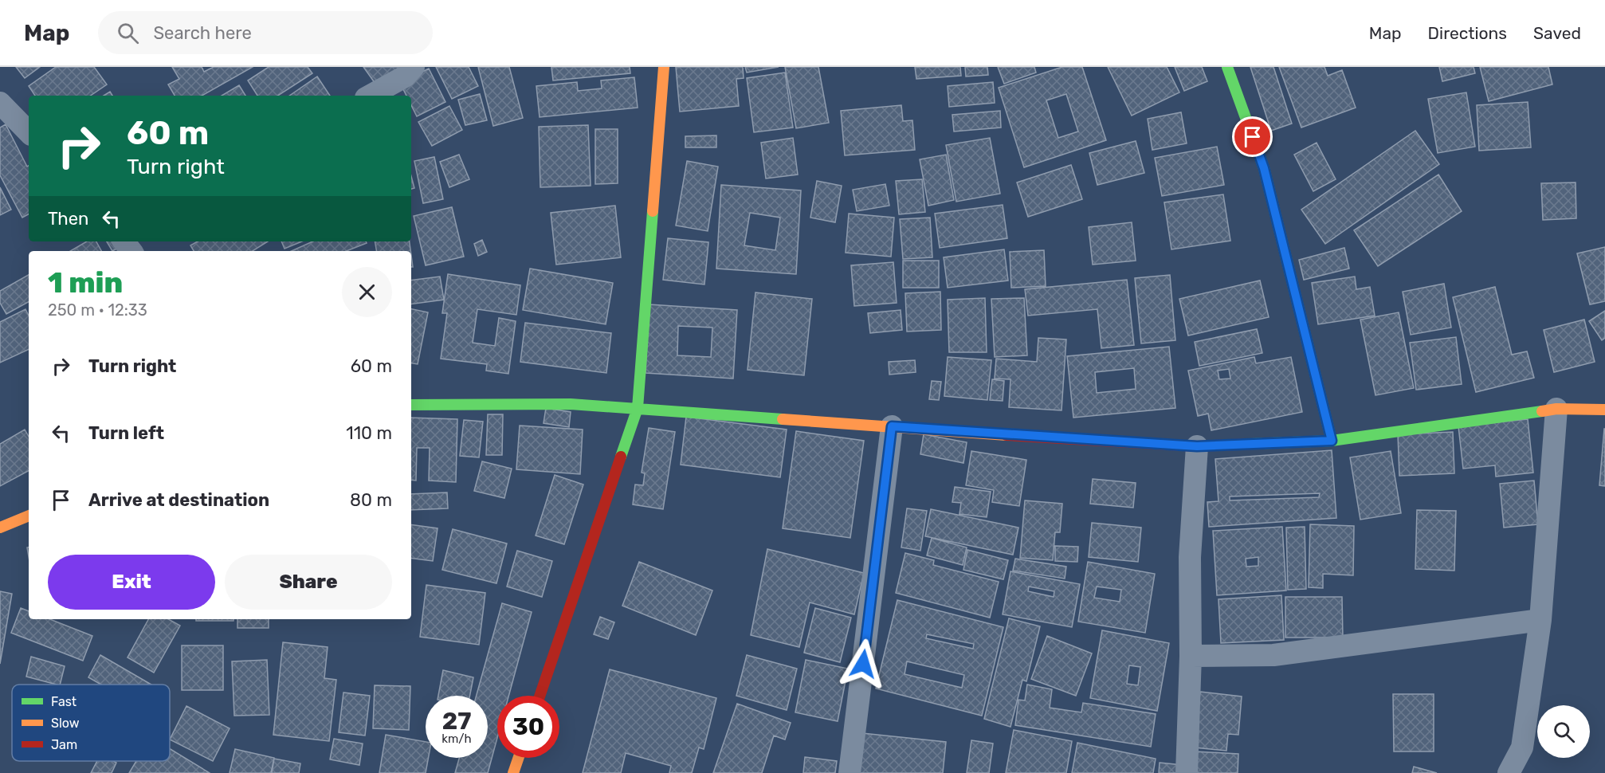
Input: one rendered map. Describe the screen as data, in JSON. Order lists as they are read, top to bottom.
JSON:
{
  "legend": ["Fast", "Slow", "Jam"],
  "page": {
    "header": "Map",
    "search": "Search here",
    "nav": ["Map", "Directions", "Saved"],
    "turn": ["60 m", "Turn right"],
    "then": "Then",
    "heading": ["1 min", "250 m · 12:33"],
    "list": [
      {
        "name": "Turn right",
        "value": "60 m"
      },
      {
        "name": "Turn left",
        "value": "110 m"
      },
      {
        "name": "Arrive at destination",
        "value": "80 m"
      }
    ],
    "buttons": ["Exit", "Share"],
    "speed": "27 km/h",
    "limit": "30"
  }
}
